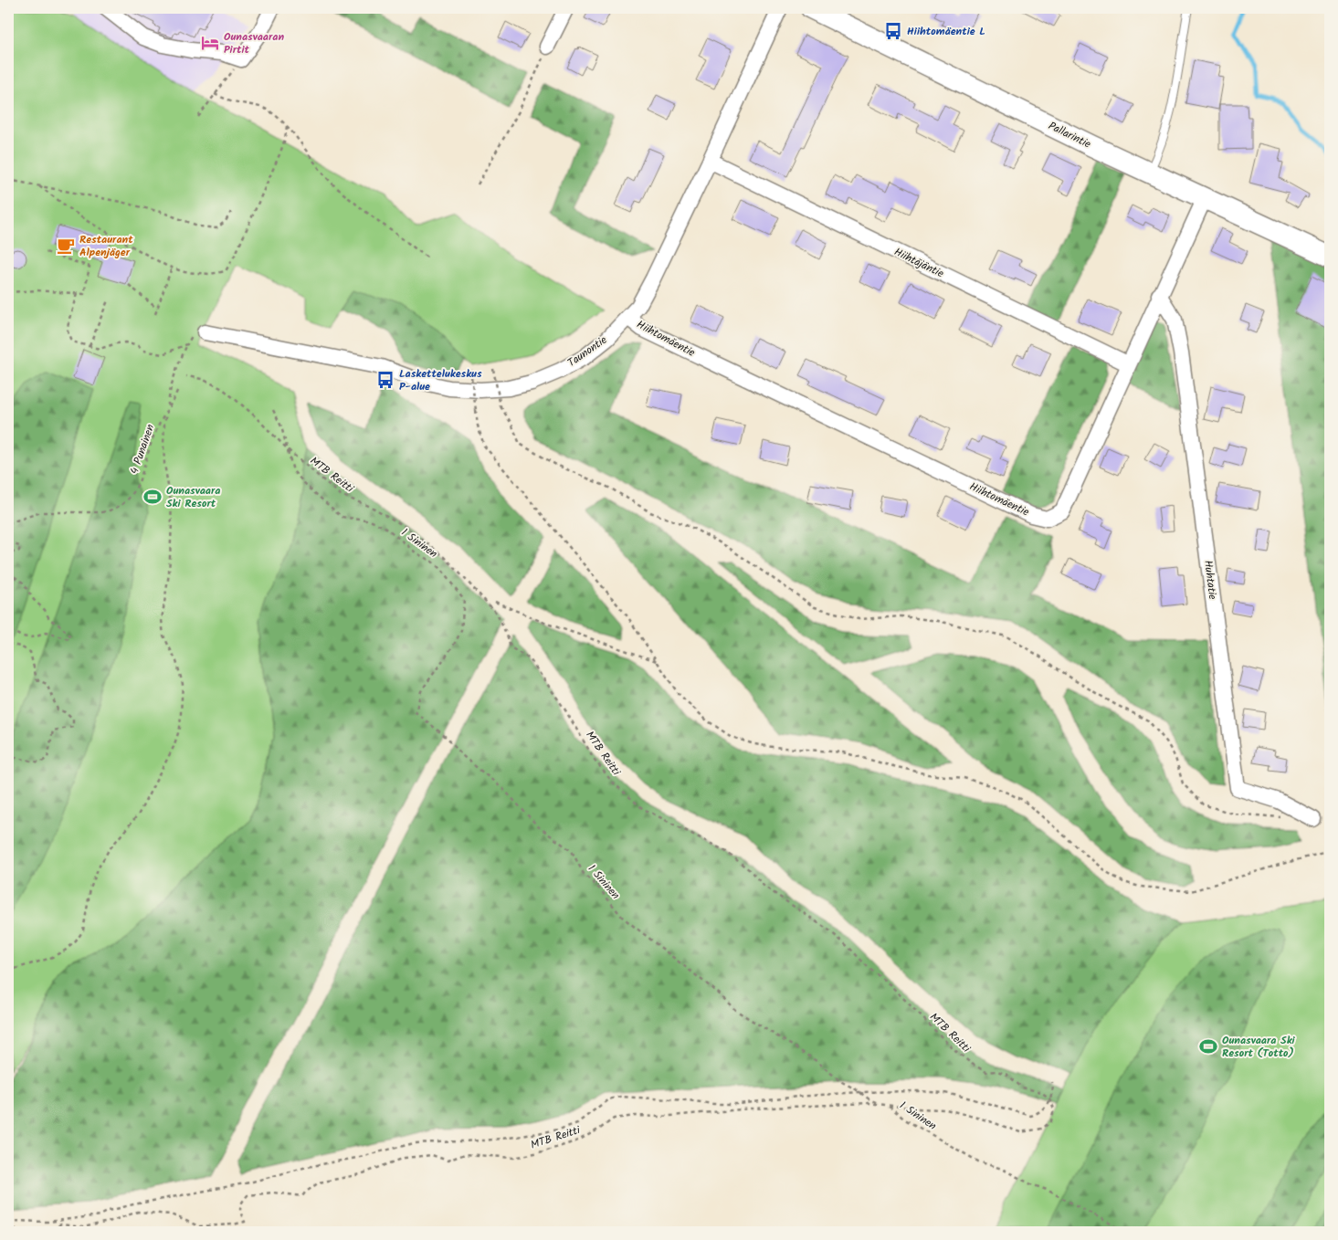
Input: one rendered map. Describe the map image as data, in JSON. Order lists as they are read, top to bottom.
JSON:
{
  "streets": {
    "street": [
      "Pallarintie",
      "Hiihtäjäntie",
      "Hiihtomäentie",
      "Taunontie",
      "Huhtatie"
    ],
    "path": ["4 Punainen", "MTB Reitti", "1 Sininen"]
  },
  "crossings": [
    ["Pallarintie", "Hiihtomäentie"],
    ["Hiihtäjäntie", "Hiihtomäentie"],
    ["Hiihtäjäntie", "Taunontie"],
    ["Hiihtomäentie", "Taunontie"],
    ["Hiihtomäentie", "Huhtatie"],
    ["MTB Reitti", "1 Sininen"]
  ],
  "places": {
    "bus stop": ["Hiihtomäentie L", "Laskettelukeskus P-alue"],
    "hotel": ["Ounasvaaran Pirtit"],
    "cafe": ["Restaurant Alpenjäger"],
    "sports": ["Ounasvaara Ski Resort", "Ounasvaara Ski Resort (Totto)"]
  }
}
